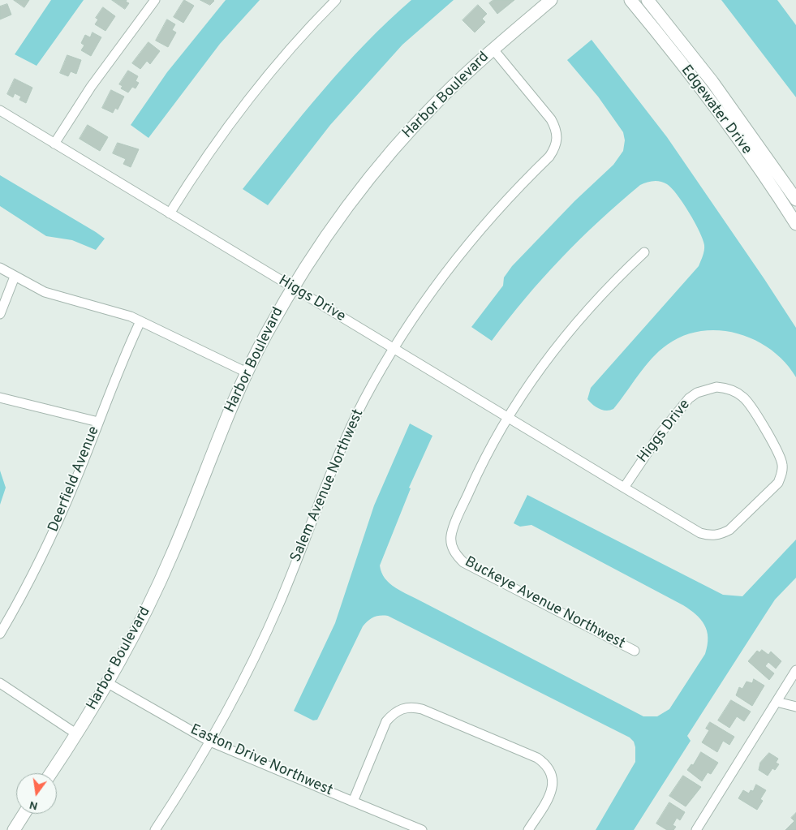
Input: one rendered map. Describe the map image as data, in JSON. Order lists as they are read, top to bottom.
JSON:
{
  "streets": {
    "street": [
      "Harbor Boulevard",
      "Edgewater Drive",
      "Higgs Drive",
      "Deerfield Avenue",
      "Salem Avenue Northwest",
      "Buckeye Avenue Northwest",
      "Easton Drive Northwest"
    ]
  },
  "crossings": [
    ["Harbor Boulevard", "Higgs Drive"],
    ["Harbor Boulevard", "Salem Avenue Northwest"],
    ["Harbor Boulevard", "Easton Drive Northwest"],
    ["Higgs Drive", "Salem Avenue Northwest"],
    ["Higgs Drive", "Buckeye Avenue Northwest"],
    ["Salem Avenue Northwest", "Easton Drive Northwest"]
  ],
  "north": "bottom"
}
